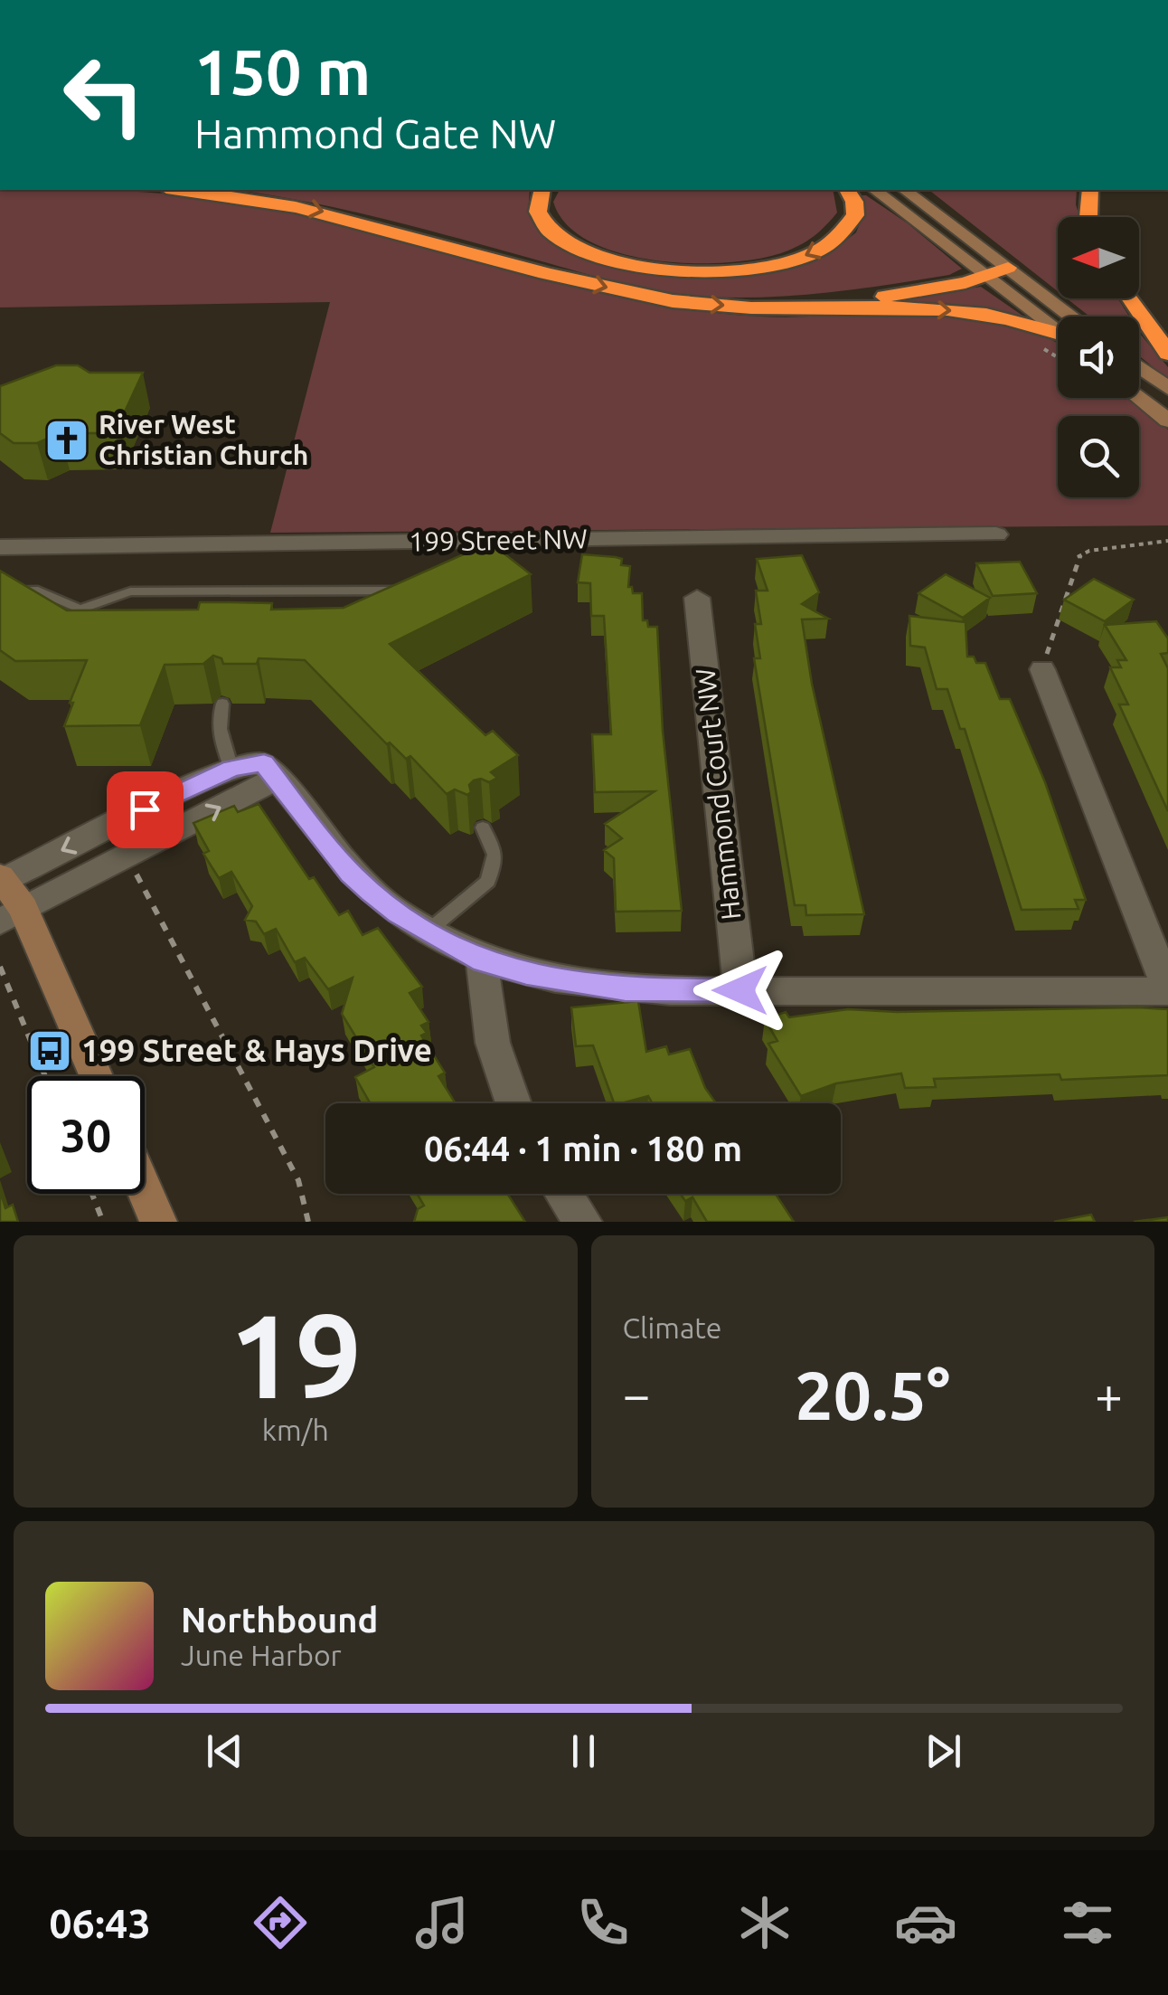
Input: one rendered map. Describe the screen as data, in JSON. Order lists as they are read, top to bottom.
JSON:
{
  "streets": {
    "street": ["199 Street NW", "Hammond Court NW"]
  },
  "places": {
    "church": ["River West Christian Church"],
    "bus stop": ["199 Street & Hays Drive"]
  },
  "north": "left",
  "page": {
    "turn": ["150 m", "Hammond Gate NW"],
    "limit": "30",
    "trip": "06:44 · 1 min · 180 m",
    "tile": [
      ["19", "km/h"],
      "Climate"
    ],
    "heat": ["−", "20.5°", "+"],
    "song": ["Northbound", "June Harbor"],
    "tabs": "06:43"
  }
}
